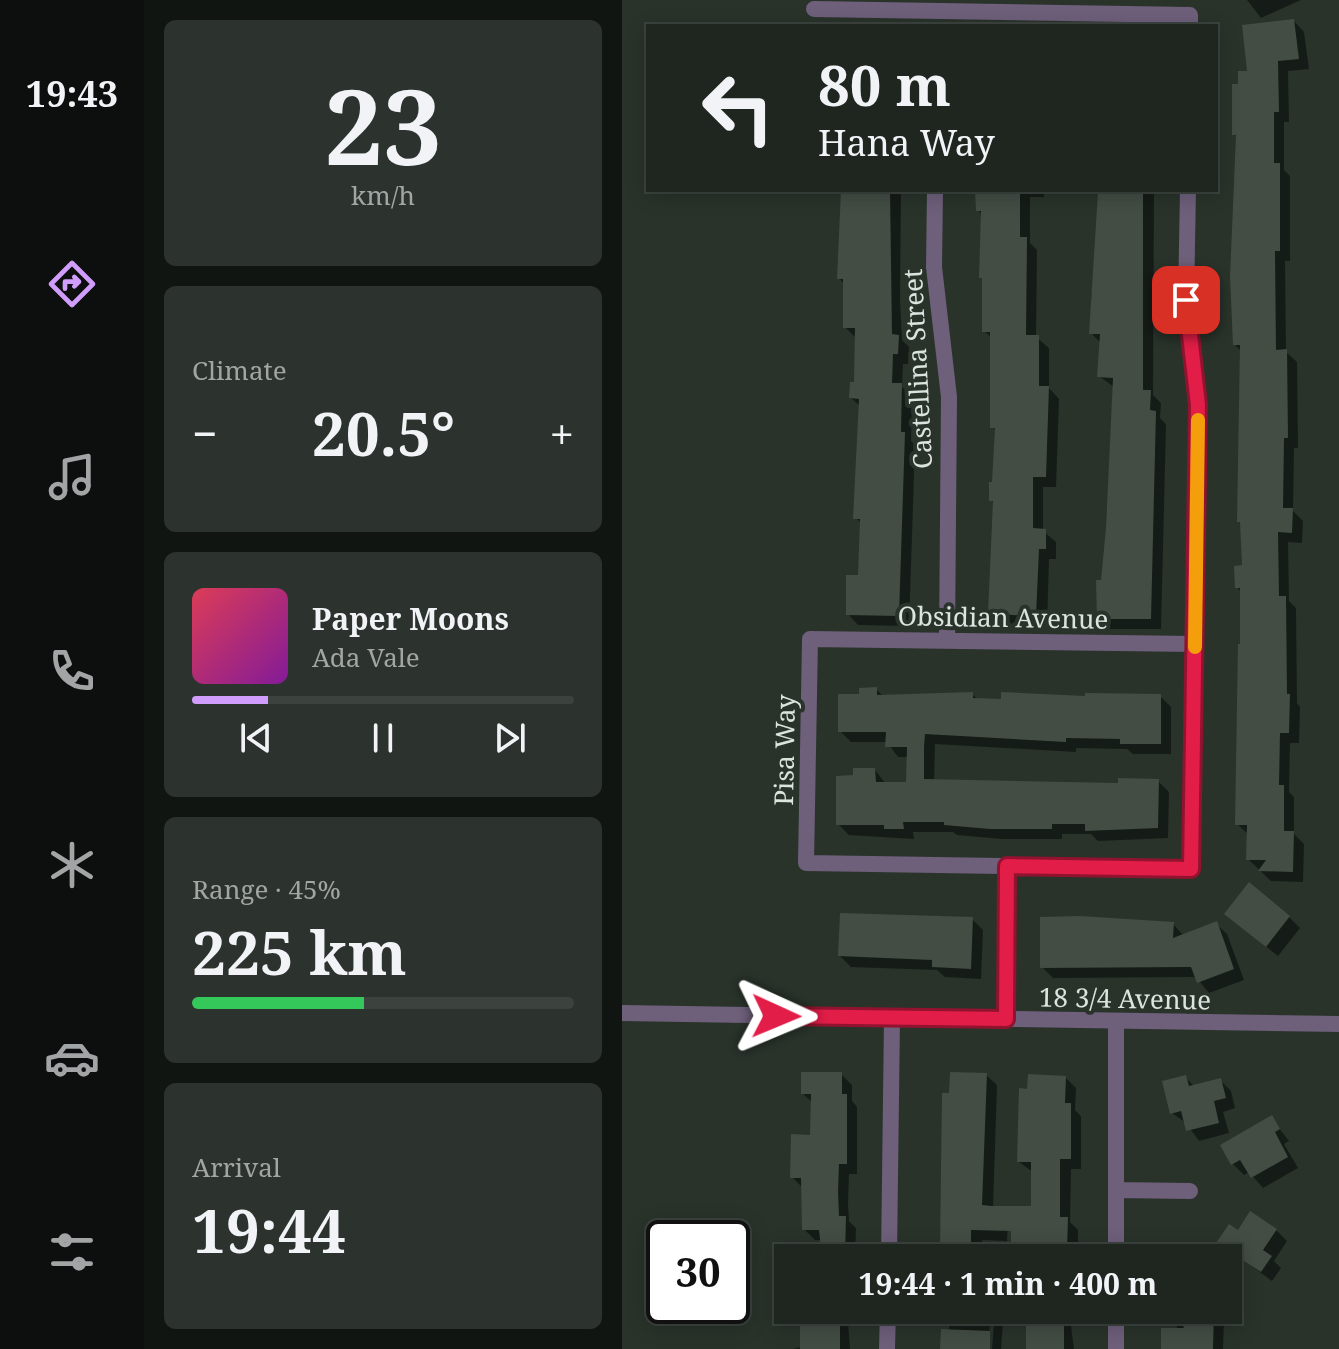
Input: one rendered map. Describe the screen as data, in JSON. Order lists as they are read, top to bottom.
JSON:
{
  "streets": {
    "street": [
      "Castellina Street",
      "Obsidian Avenue",
      "Pisa Way",
      "18 3/4 Avenue"
    ]
  },
  "crossings": [
    ["Castellina Street", "Obsidian Avenue"],
    ["Obsidian Avenue", "Pisa Way"]
  ],
  "page": {
    "tabs": "19:43",
    "tile": [
      ["23", "km/h"],
      "Climate",
      ["Range · 45%", "225 km"],
      ["Arrival", "19:44"]
    ],
    "turn": ["80 m", "Hana Way"],
    "heat": ["−", "20.5°", "+"],
    "song": ["Paper Moons", "Ada Vale"],
    "limit": "30",
    "trip": "19:44 · 1 min · 400 m"
  }
}
